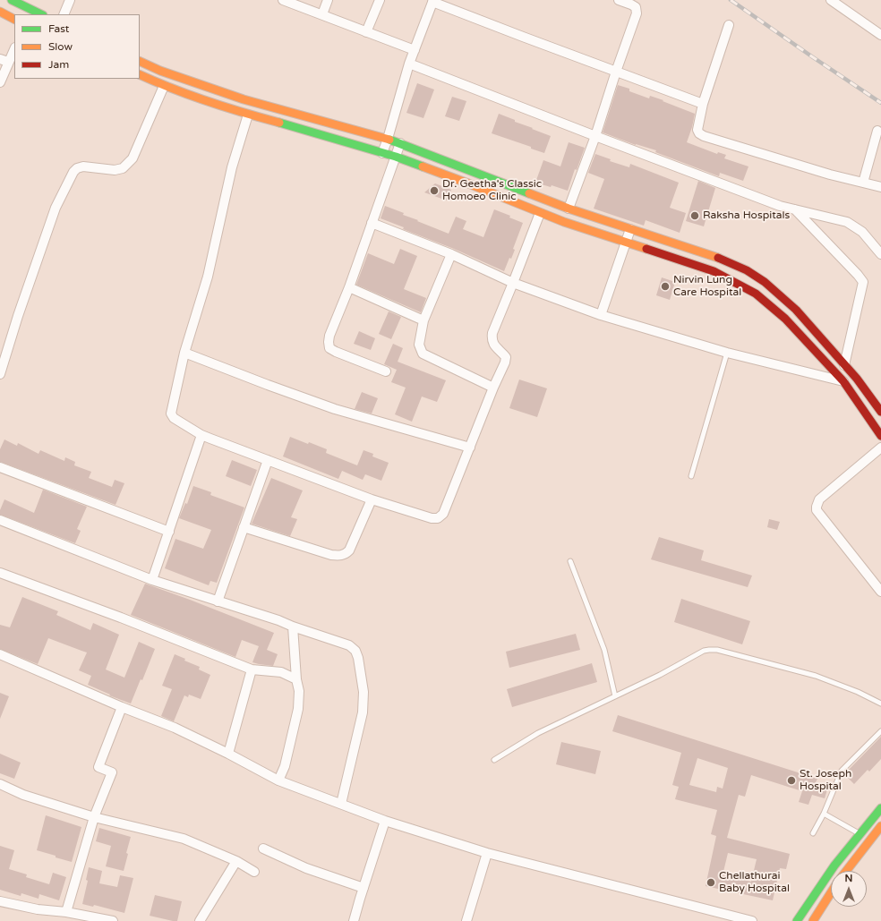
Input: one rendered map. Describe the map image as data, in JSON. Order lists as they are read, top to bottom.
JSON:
{
  "places": [
    "Dr. Geetha's Classic Homoeo Clinic",
    "Raksha Hospitals",
    "Nirvin Lung Care Hospital",
    "St. Joseph Hospital",
    "Chellathurai Baby Hospital"
  ],
  "legend": ["Fast", "Slow", "Jam"],
  "north": "top"
}
